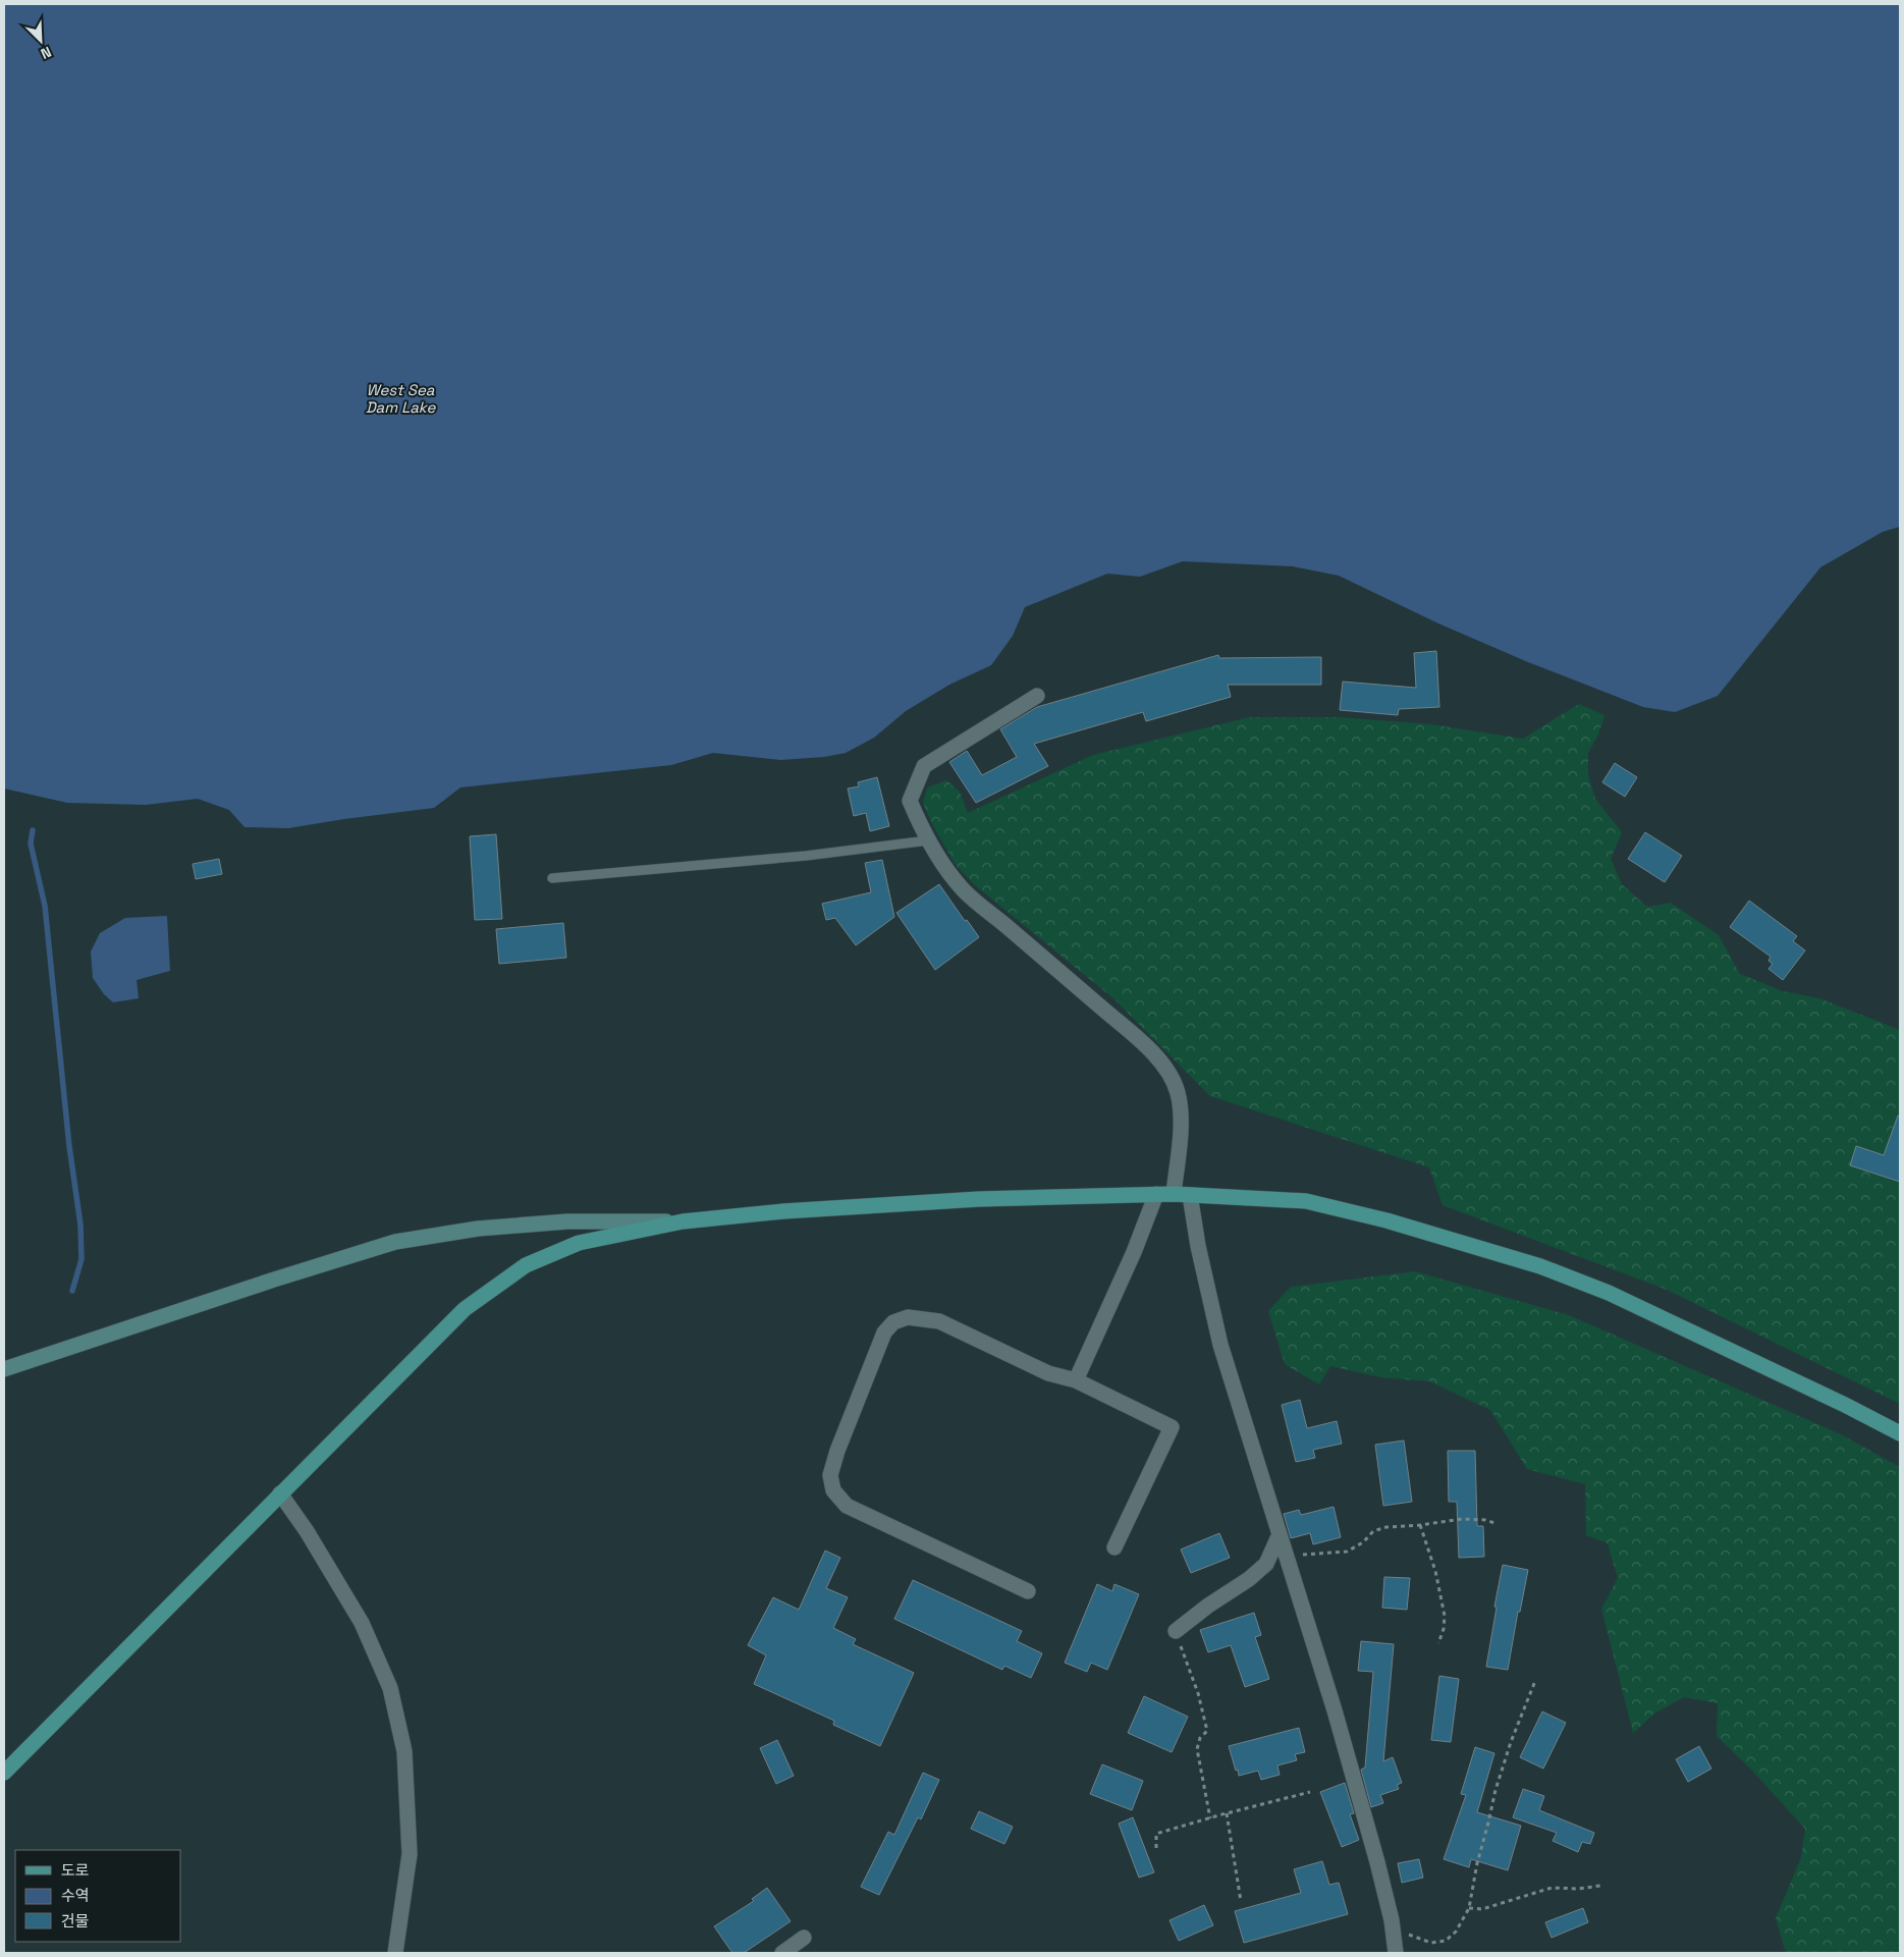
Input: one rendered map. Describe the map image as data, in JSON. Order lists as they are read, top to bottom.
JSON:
{
  "water": ["West Sea Dam Lake"],
  "legend": ["도로", "수역", "건물"],
  "north": "bottom right"
}
